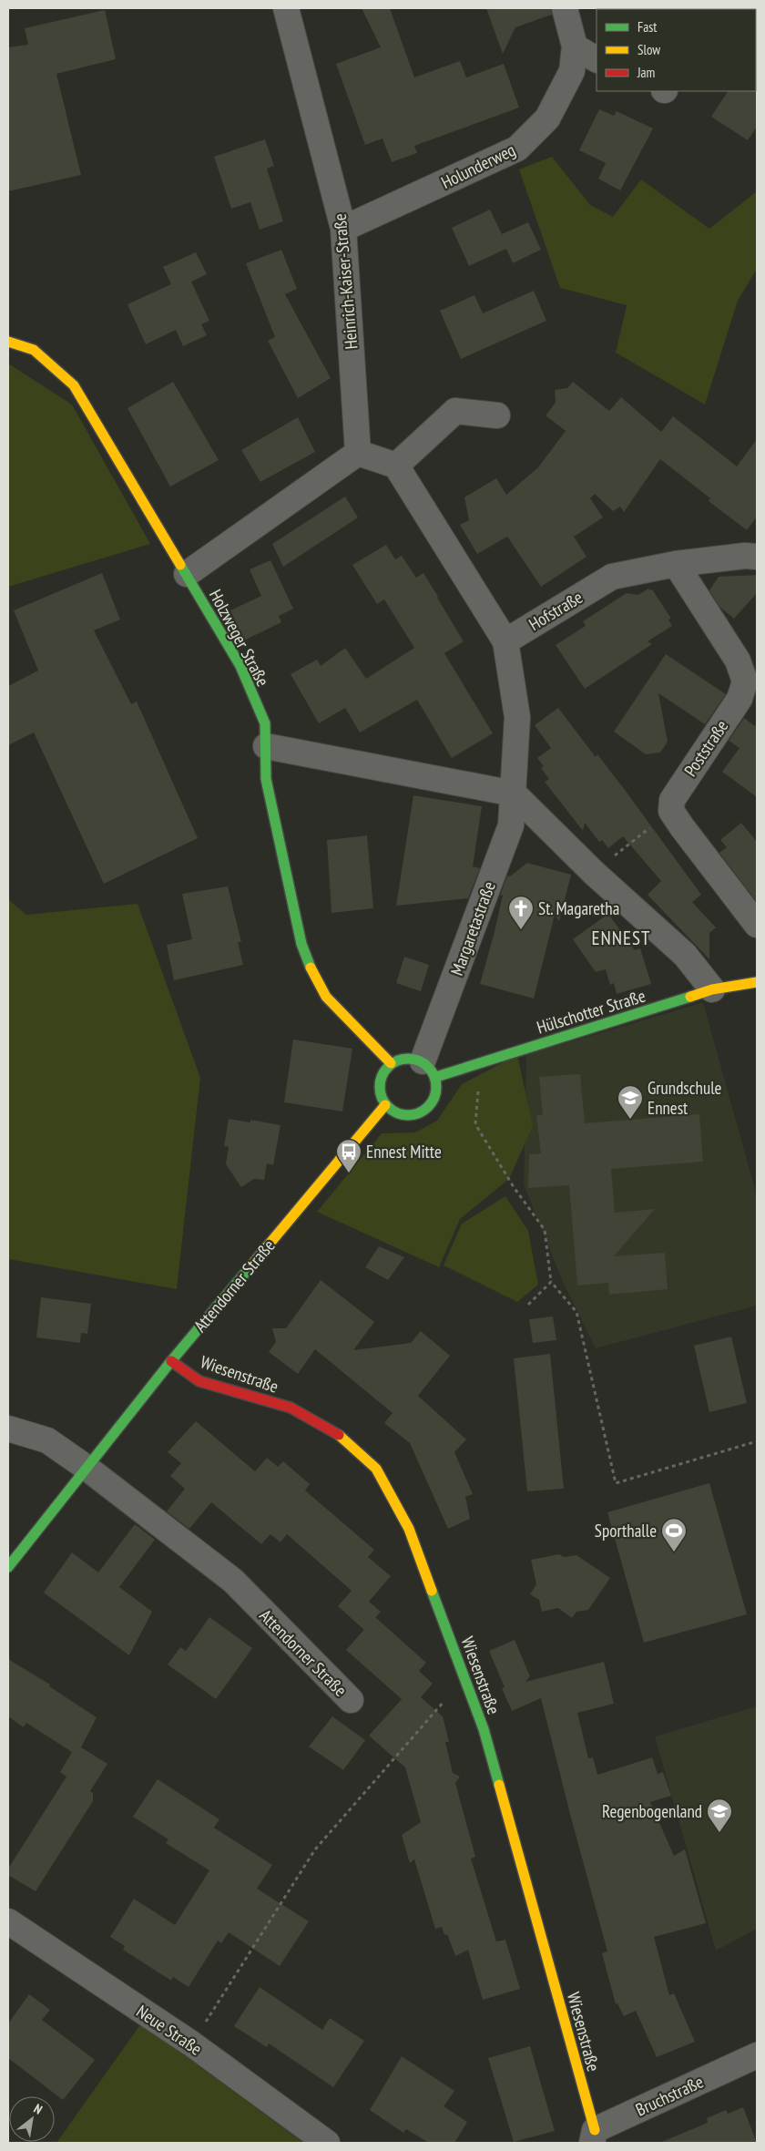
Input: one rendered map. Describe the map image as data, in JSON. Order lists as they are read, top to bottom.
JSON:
{
  "streets": {
    "street": [
      "Holunderweg",
      "Heinrich-Kaiser-Straße",
      "Hofstraße",
      "Holzweger Straße",
      "Poststraße",
      "Margaretastraße",
      "Hülschotter Straße",
      "Attendorner Straße",
      "Wiesenstraße",
      "Neue Straße",
      "Bruchstraße"
    ]
  },
  "crossings": [
    ["Holunderweg", "Heinrich-Kaiser-Straße"],
    ["Hofstraße", "Poststraße"],
    ["Holzweger Straße", "Margaretastraße"],
    ["Holzweger Straße", "Hülschotter Straße"],
    ["Holzweger Straße", "Attendorner Straße"],
    ["Margaretastraße", "Hülschotter Straße"],
    ["Margaretastraße", "Attendorner Straße"],
    ["Hülschotter Straße", "Attendorner Straße"],
    ["Attendorner Straße", "Wiesenstraße"],
    ["Wiesenstraße", "Bruchstraße"]
  ],
  "districts": ["ENNEST"],
  "places": {
    "church": ["St. Magaretha"],
    "school or university": ["Grundschule Ennest", "Regenbogenland"],
    "bus stop": ["Ennest Mitte"],
    "sports": ["Sporthalle"]
  },
  "legend": ["Fast", "Slow", "Jam"],
  "north": "top right"
}
